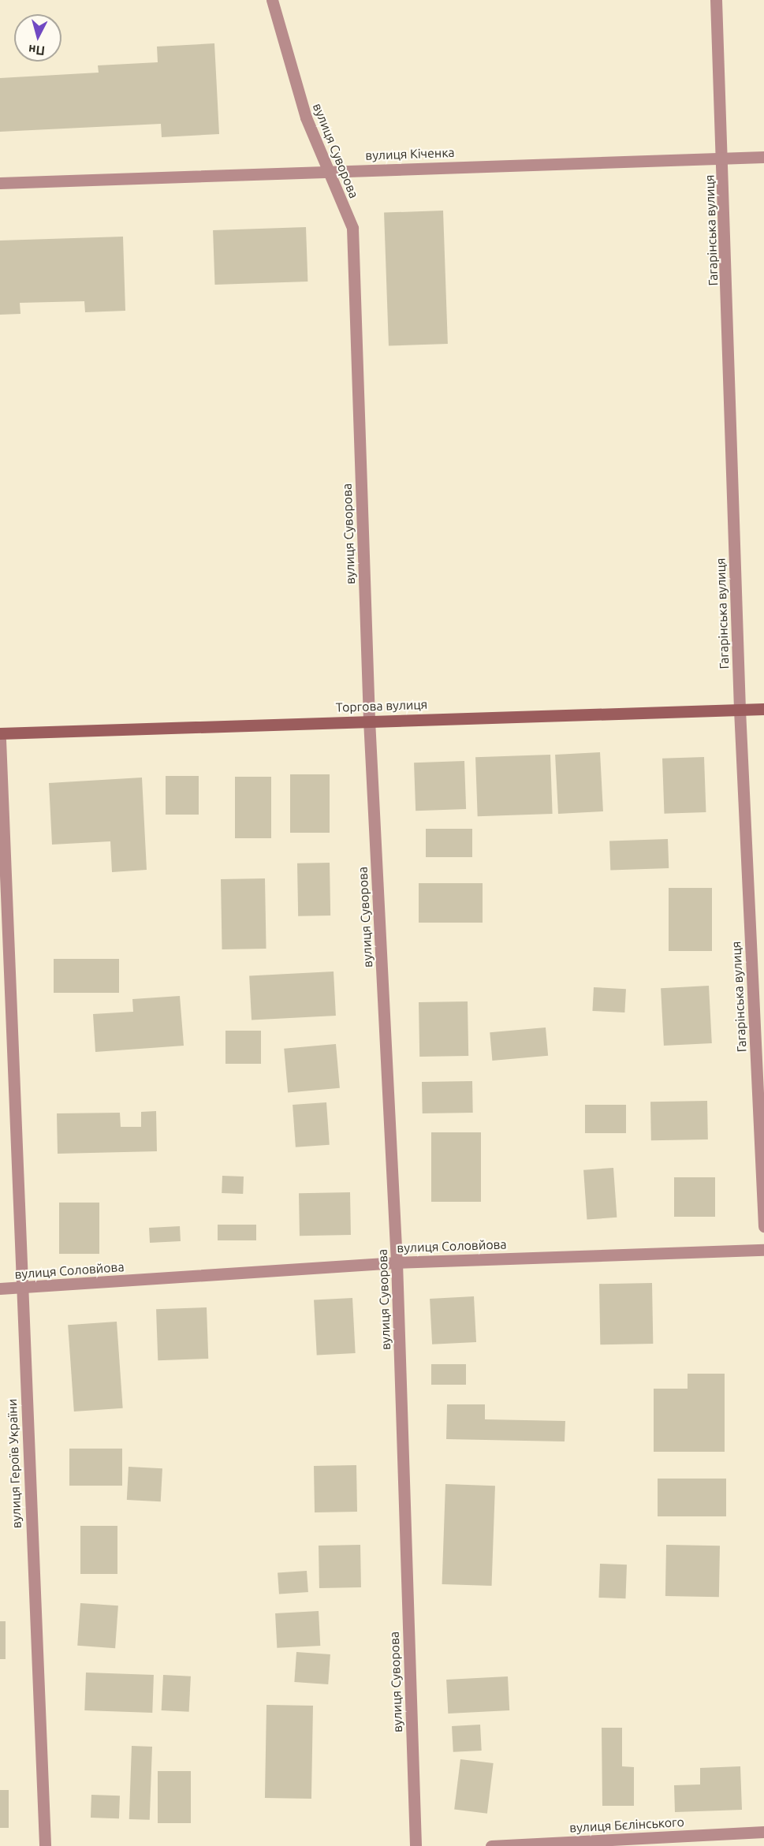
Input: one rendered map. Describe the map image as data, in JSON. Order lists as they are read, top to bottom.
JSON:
{
  "streets": {
    "main road": ["Торгова вулиця"],
    "street": [
      "вулиця Суворова",
      "вулиця Кіченка",
      "Гагарінська вулиця",
      "вулиця Соловйова",
      "вулиця Героїв України",
      "вулиця Бєлінського"
    ]
  },
  "crossings": [
    ["вулиця Суворова", "вулиця Кіченка"],
    ["вулиця Суворова", "Торгова вулиця"],
    ["вулиця Суворова", "вулиця Соловйова"],
    ["вулиця Кіченка", "Гагарінська вулиця"],
    ["Гагарінська вулиця", "Торгова вулиця"],
    ["вулиця Соловйова", "вулиця Героїв України"]
  ],
  "north": "bottom"
}
